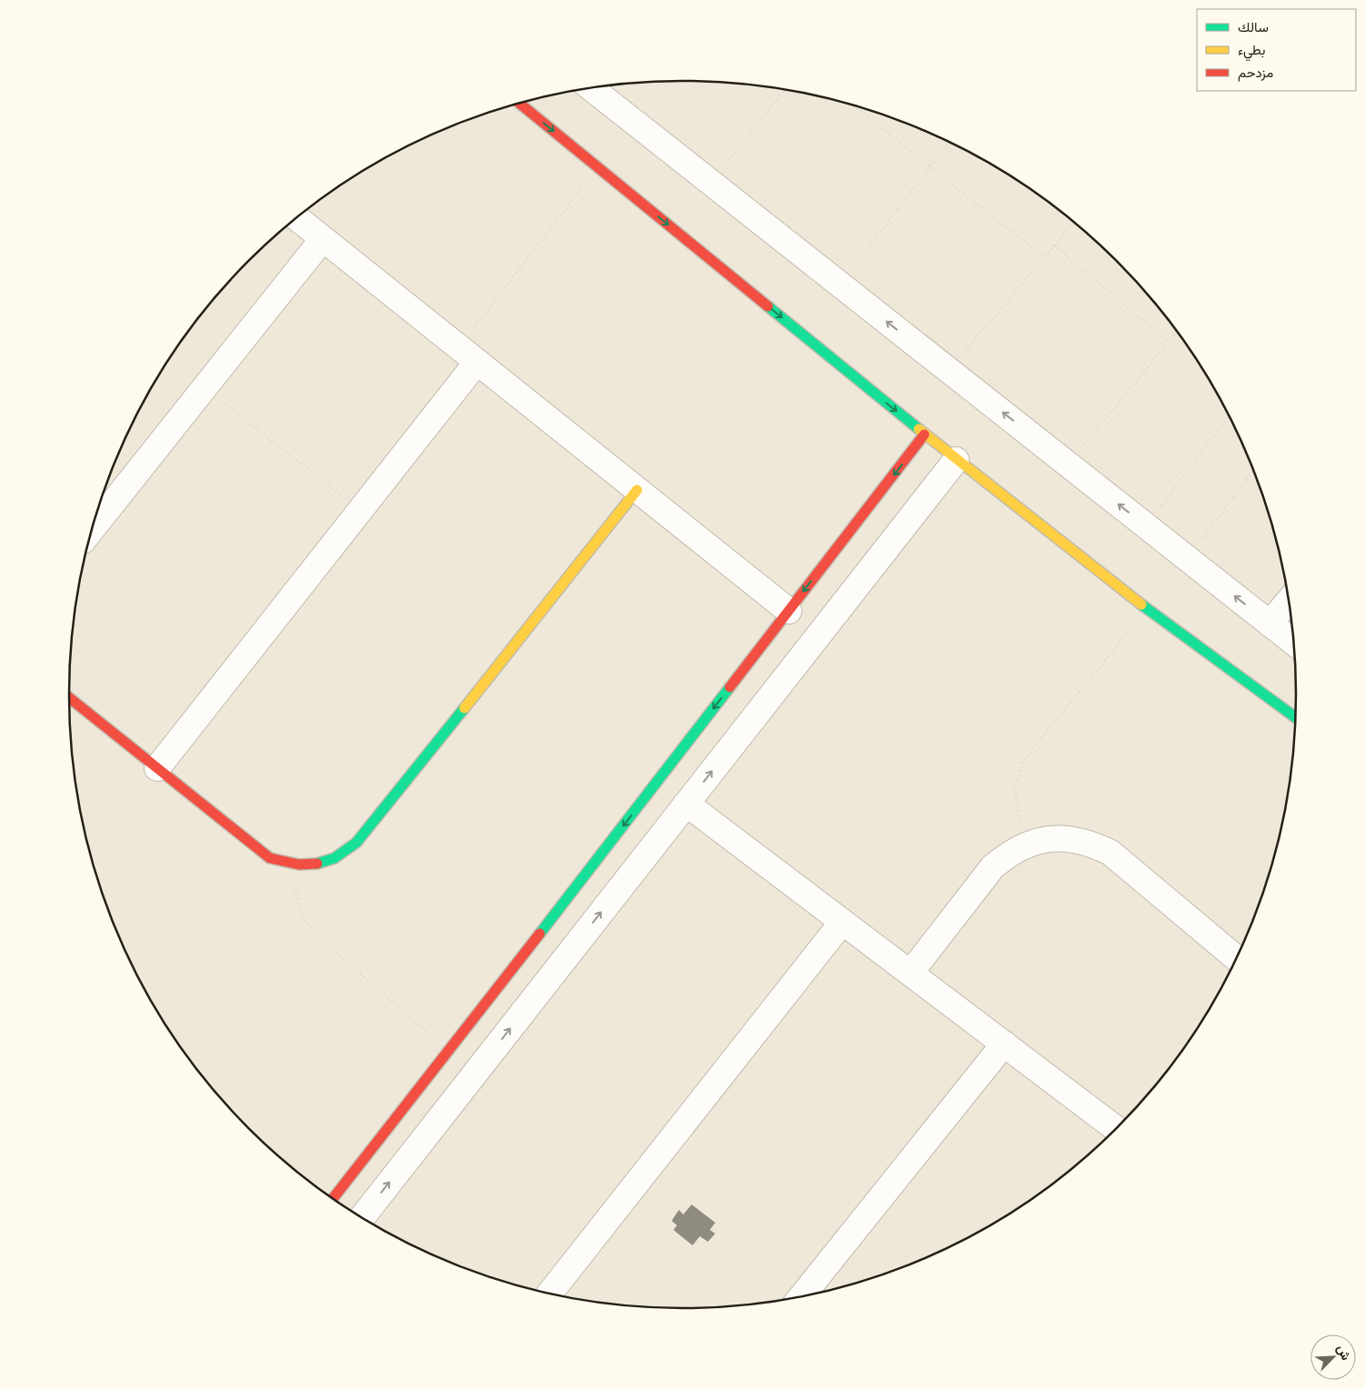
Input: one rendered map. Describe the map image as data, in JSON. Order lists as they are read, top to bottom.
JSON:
{
  "legend": ["سالك", "بطيء", "مزدحم"],
  "north": "top right"
}
